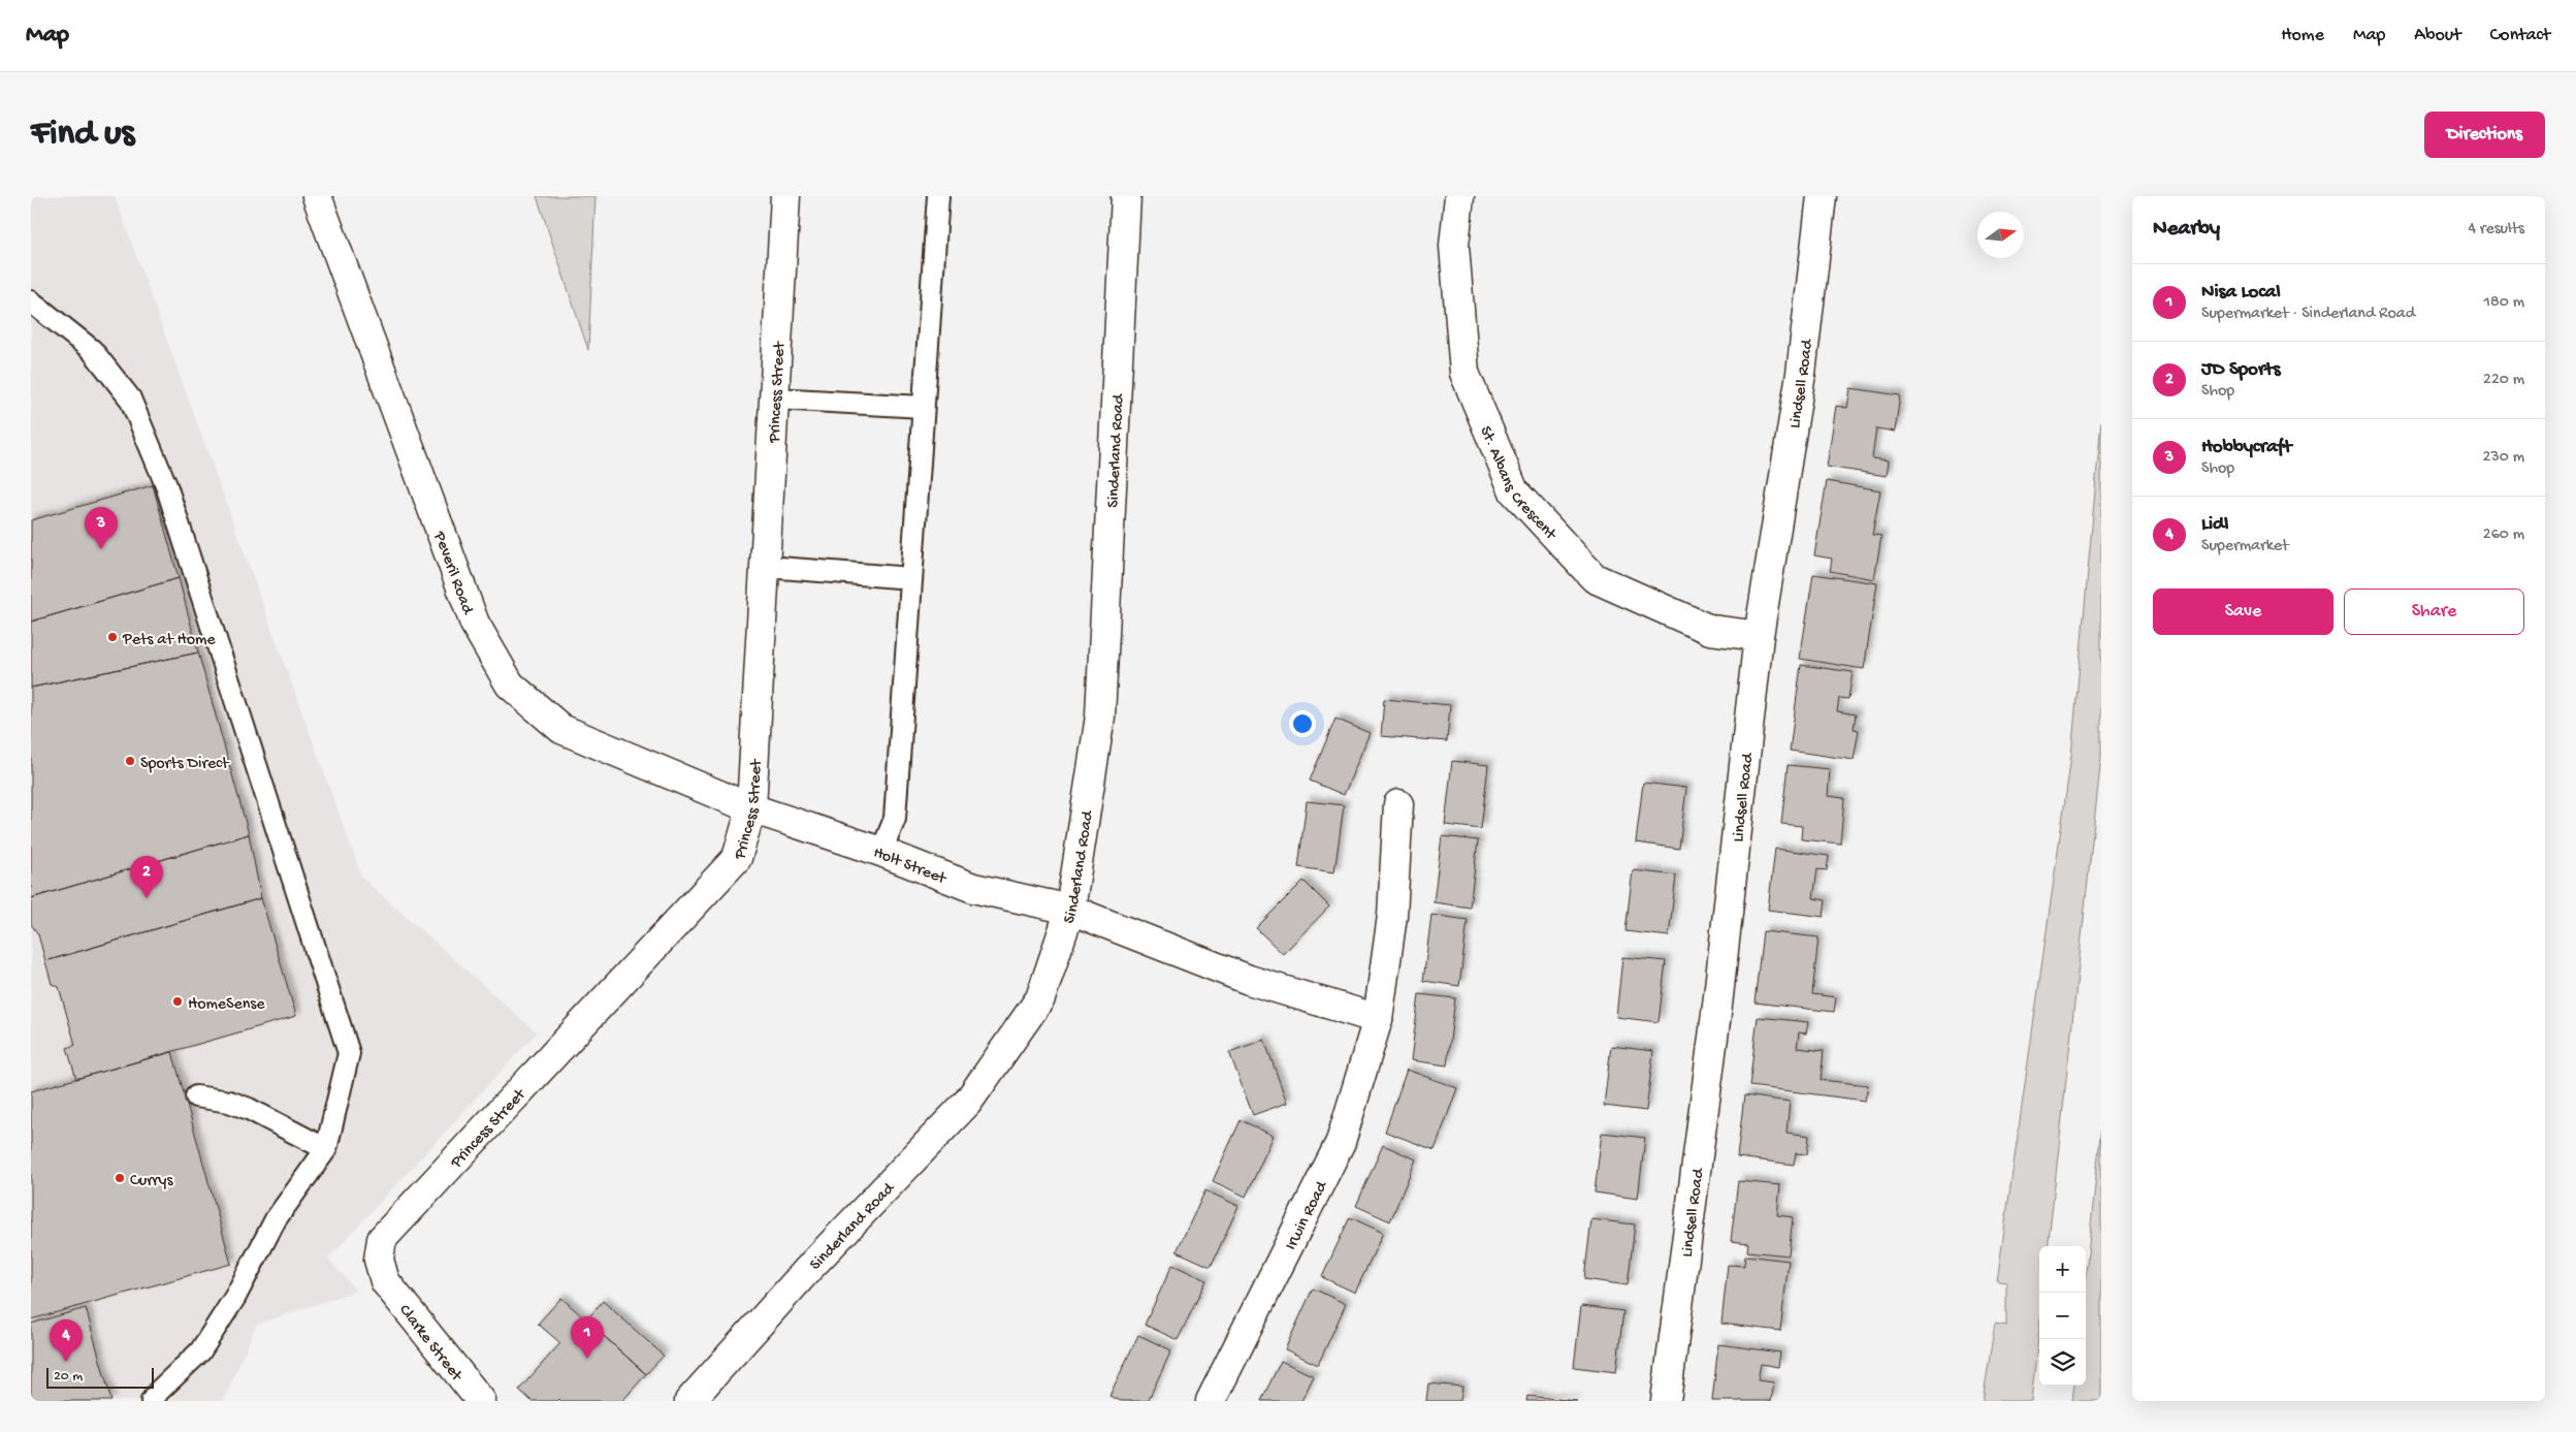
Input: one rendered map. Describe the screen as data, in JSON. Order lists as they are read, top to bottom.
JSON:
{
  "streets": {
    "street": [
      "Lindsell Road",
      "Princess Street",
      "Sinderland Road",
      "St. Albans Crescent",
      "Peveril Road",
      "Holt Street",
      "Irwin Road",
      "Clarke Street"
    ]
  },
  "crossings": [
    ["Lindsell Road", "St. Albans Crescent"],
    ["Princess Street", "Peveril Road"],
    ["Princess Street", "Holt Street"],
    ["Princess Street", "Clarke Street"],
    ["Sinderland Road", "Holt Street"],
    ["Peveril Road", "Holt Street"]
  ],
  "places": [
    "Pets at Home",
    "Sports Direct",
    "HomeSense",
    "Currys"
  ],
  "scale_bar": "20 m",
  "north": "right",
  "page": {
    "header": "Map",
    "nav": [
      "Home",
      "Map",
      "About",
      "Contact"
    ],
    "buttons": [
      "Directions",
      ["Save", "Share"]
    ],
    "title": "Find us",
    "heading": ["Nearby", "4 results"],
    "list": [
      {
        "mark": "1",
        "name": "Nisa Local",
        "note": "Supermarket · Sinderland Road",
        "value": "180 m"
      },
      {
        "mark": "2",
        "name": "JD Sports",
        "note": "Shop",
        "value": "220 m"
      },
      {
        "mark": "3",
        "name": "Hobbycraft",
        "note": "Shop",
        "value": "230 m"
      },
      {
        "mark": "4",
        "name": "Lidl",
        "note": "Supermarket",
        "value": "260 m"
      }
    ],
    "pins": [
      "3",
      "2",
      "1",
      "4"
    ],
    "map_buttons": ["+", "−"],
    "scale": "20 m"
  }
}
